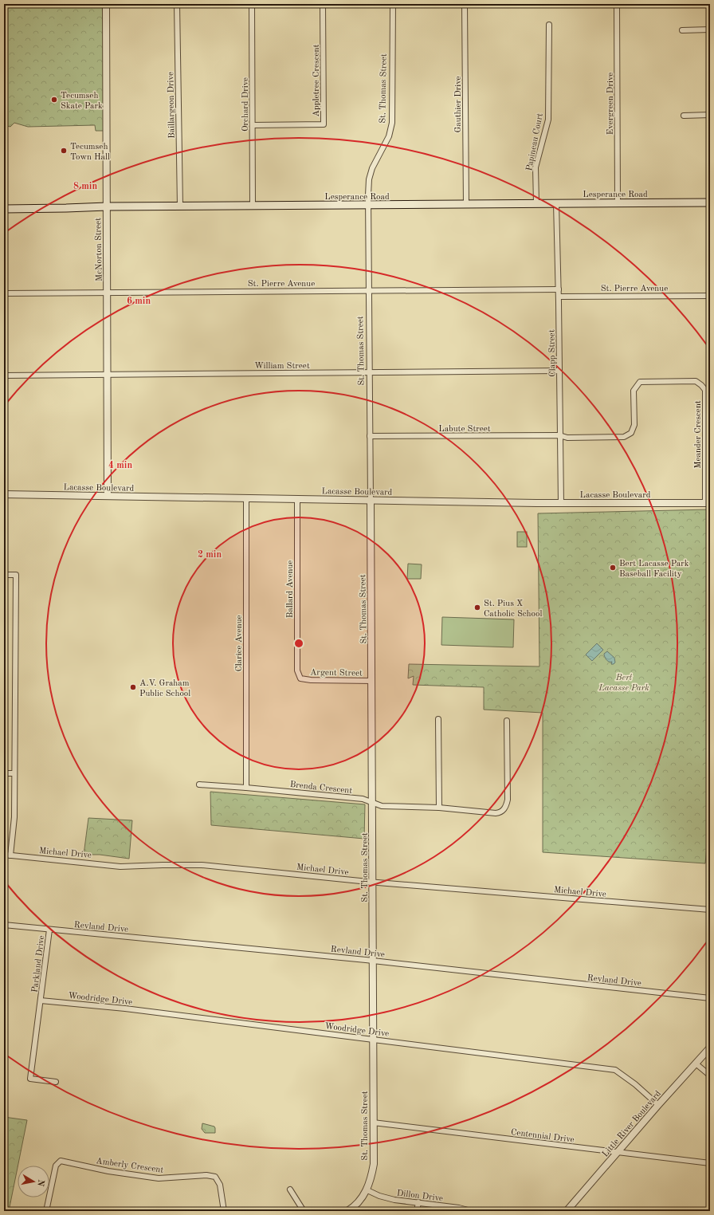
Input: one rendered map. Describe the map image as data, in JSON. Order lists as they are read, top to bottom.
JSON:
{
  "streets": {
    "main road": ["Lesperance Road"],
    "street": [
      "Appletree Crescent",
      "St. Thomas Street",
      "Evergreen Drive",
      "Orchard Drive",
      "Gauthier Drive",
      "Baillargeon Drive",
      "Papineau Court",
      "McNorton Street",
      "St. Pierre Avenue",
      "Clapp Street",
      "William Street",
      "Labute Street",
      "Meander Crescent",
      "Lacasse Boulevard",
      "Ballard Avenue",
      "Clarice Avenue",
      "Argent Street",
      "Brenda Crescent",
      "Michael Drive",
      "Revland Drive",
      "Parkland Drive",
      "Woodridge Drive",
      "Little River Boulevard",
      "Centennial Drive",
      "Amberly Crescent",
      "Dillon Drive"
    ]
  },
  "crossings": [
    ["Appletree Crescent", "Orchard Drive"],
    ["St. Thomas Street", "Lesperance Road"],
    ["St. Thomas Street", "St. Pierre Avenue"],
    ["St. Thomas Street", "William Street"],
    ["St. Thomas Street", "Labute Street"],
    ["St. Thomas Street", "Lacasse Boulevard"],
    ["St. Thomas Street", "Argent Street"],
    ["St. Thomas Street", "Brenda Crescent"],
    ["St. Thomas Street", "Michael Drive"],
    ["St. Thomas Street", "Revland Drive"],
    ["St. Thomas Street", "Woodridge Drive"],
    ["St. Thomas Street", "Centennial Drive"],
    ["St. Thomas Street", "Dillon Drive"],
    ["Evergreen Drive", "Lesperance Road"],
    ["Orchard Drive", "Lesperance Road"],
    ["Gauthier Drive", "Lesperance Road"],
    ["Baillargeon Drive", "Lesperance Road"],
    ["Papineau Court", "Lesperance Road"],
    ["Lesperance Road", "McNorton Street"],
    ["Lesperance Road", "Clapp Street"],
    ["McNorton Street", "St. Pierre Avenue"],
    ["McNorton Street", "William Street"],
    ["McNorton Street", "Lacasse Boulevard"],
    ["St. Pierre Avenue", "Clapp Street"],
    ["Clapp Street", "William Street"],
    ["Clapp Street", "Labute Street"],
    ["Clapp Street", "Meander Crescent"],
    ["Clapp Street", "Lacasse Boulevard"],
    ["Labute Street", "Meander Crescent"],
    ["Meander Crescent", "Lacasse Boulevard"],
    ["Lacasse Boulevard", "Ballard Avenue"],
    ["Lacasse Boulevard", "Clarice Avenue"],
    ["Ballard Avenue", "Argent Street"],
    ["Clarice Avenue", "Brenda Crescent"],
    ["Revland Drive", "Parkland Drive"],
    ["Parkland Drive", "Woodridge Drive"],
    ["Woodridge Drive", "Little River Boulevard"],
    ["Little River Boulevard", "Centennial Drive"]
  ],
  "parks": ["Bert Lacasse Park"],
  "places": [
    "Tecumseh Skate Park",
    "Tecumseh Town Hall",
    "Bert Lacasse Park Baseball Facility",
    "St. Pius X Catholic School",
    "A.V. Graham Public School"
  ],
  "north": "right",
  "rings": [
    "8 min",
    "6 min",
    "4 min",
    "2 min"
  ]
}
